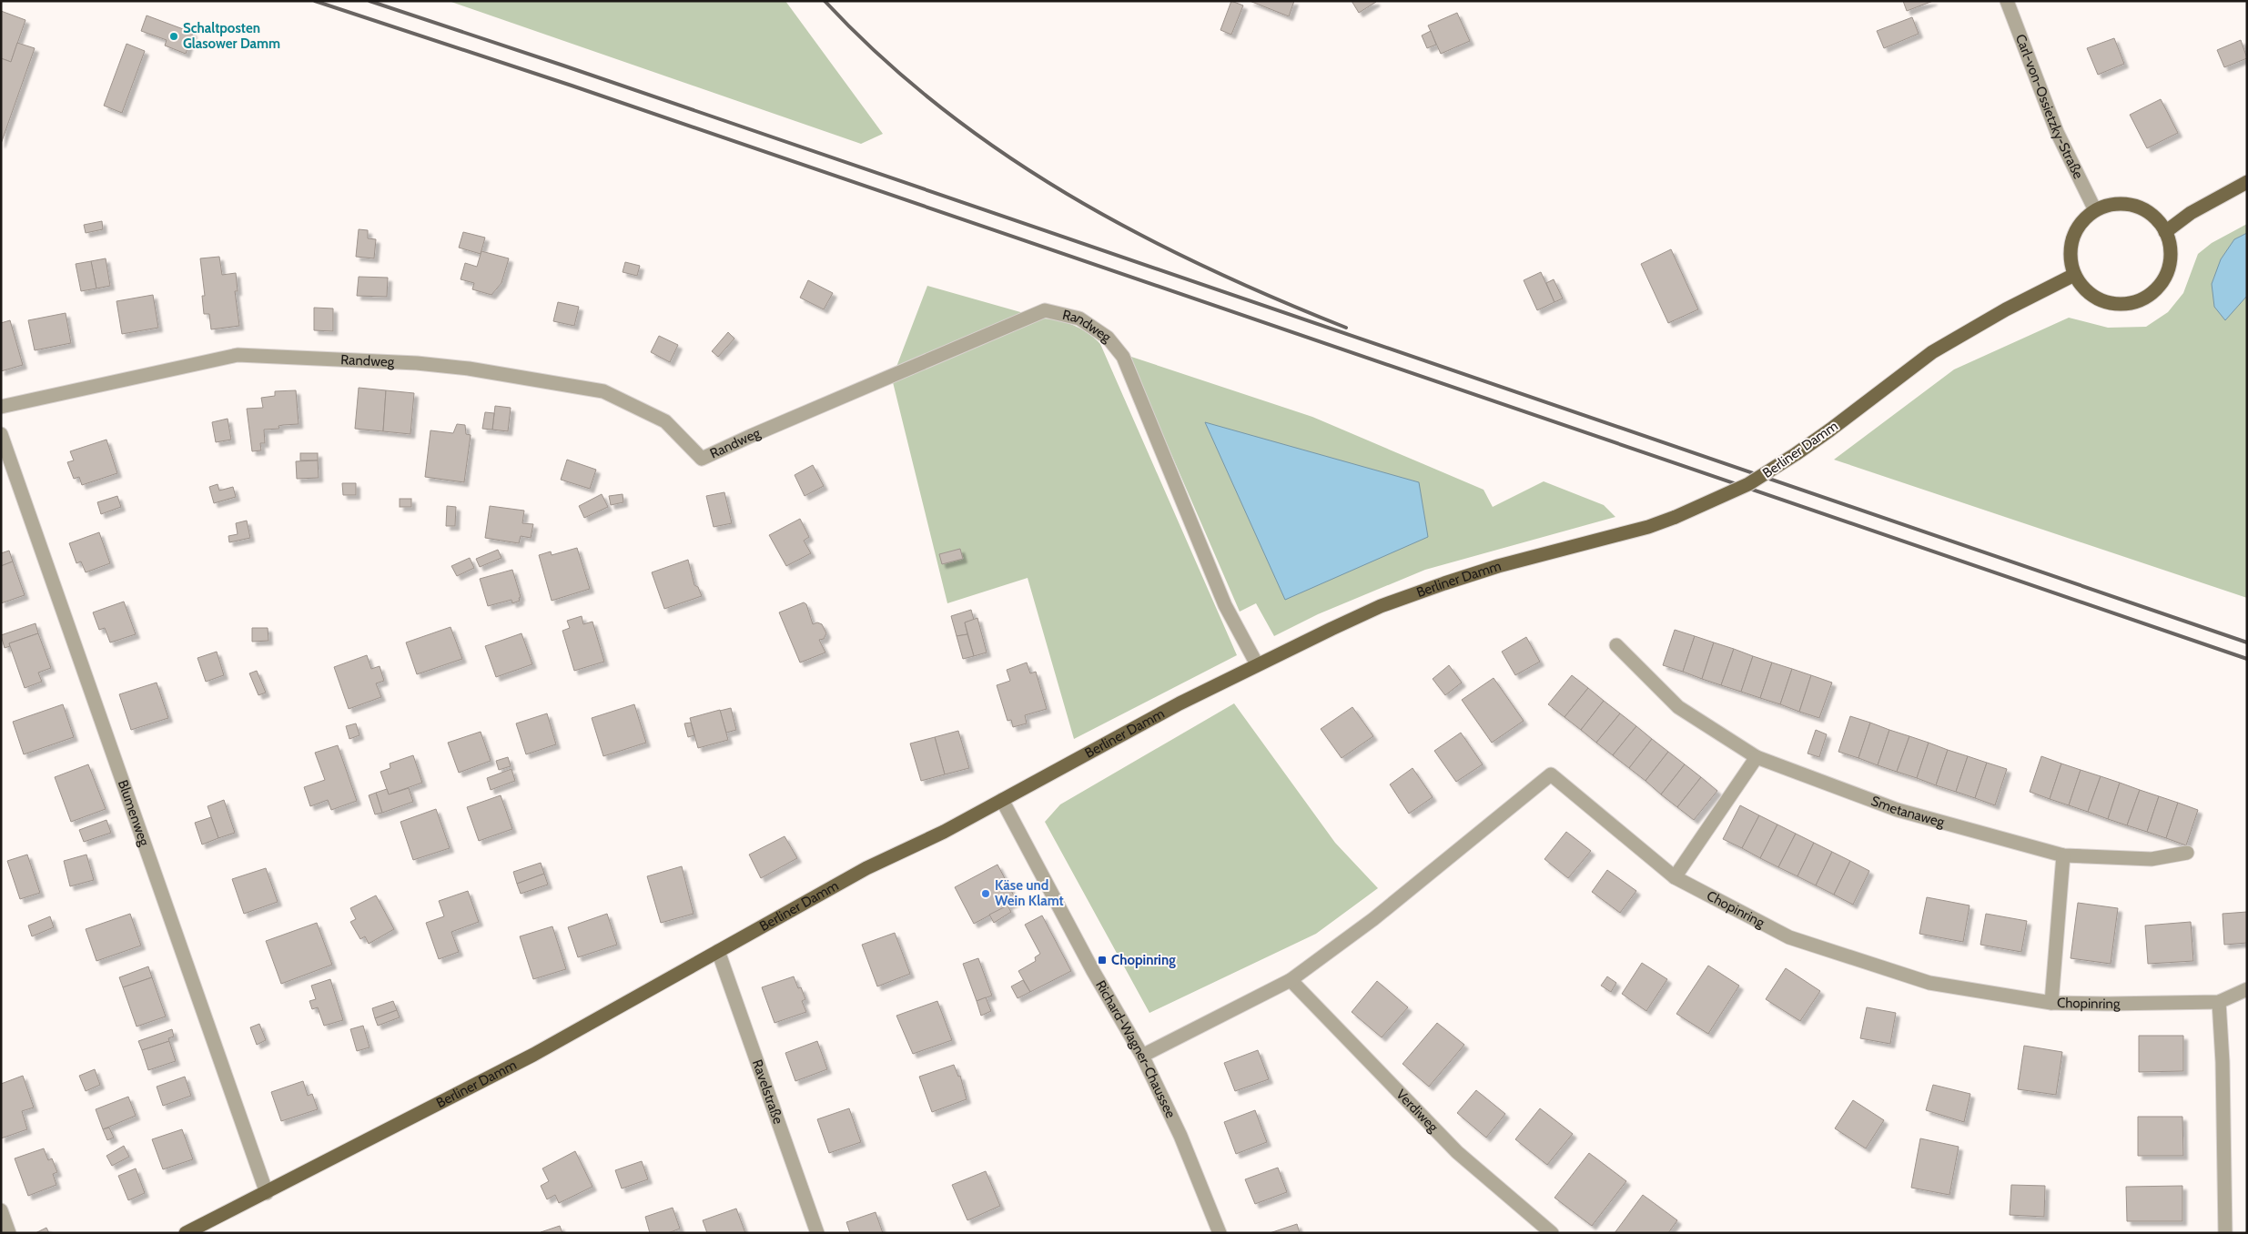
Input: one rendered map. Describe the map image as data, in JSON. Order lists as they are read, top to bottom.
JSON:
{
  "streets": {
    "main road": ["Berliner Damm"],
    "street": [
      "Carl-von-Ossietzky-Straße",
      "Randweg",
      "Smetanaweg",
      "Blumenweg",
      "Chopinring",
      "Richard-Wagner-Chaussee",
      "Ravelstraße",
      "Verdiweg"
    ]
  },
  "crossings": [
    ["Carl-von-Ossietzky-Straße", "Berliner Damm"],
    ["Randweg", "Berliner Damm"],
    ["Berliner Damm", "Blumenweg"],
    ["Berliner Damm", "Richard-Wagner-Chaussee"],
    ["Berliner Damm", "Ravelstraße"],
    ["Chopinring", "Richard-Wagner-Chaussee"],
    ["Chopinring", "Verdiweg"]
  ],
  "places": {
    "other": ["Schaltposten Glasower Damm", "Käse und Wein Klamt"],
    "transit": ["Chopinring"]
  }
}
